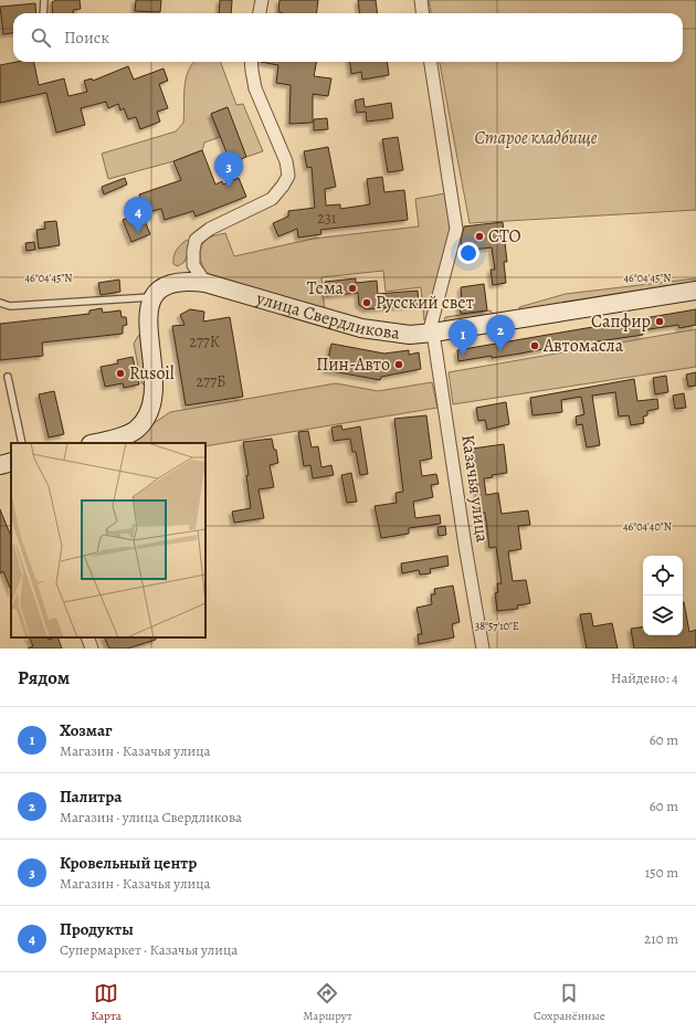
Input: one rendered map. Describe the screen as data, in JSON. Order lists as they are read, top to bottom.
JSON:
{
  "streets": {
    "street": ["улица Свердликова", "Казачья улица"]
  },
  "crossings": [
    ["улица Свердликова", "Казачья улица"]
  ],
  "parks": ["Старое кладбище"],
  "places": [
    "СТО",
    "Тема",
    "Русский свет",
    "Сапфир",
    "Автомасла",
    "Пин-Авто",
    "Rusoil"
  ],
  "house_numbers": ["231", "277К", "277Б"],
  "page": {
    "search": "Поиск",
    "pins": [
      "3",
      "4",
      "2",
      "1"
    ],
    "heading": ["Рядом", "Найдено: 4"],
    "list": [
      {
        "mark": "1",
        "name": "Хозмаг",
        "note": "Магазин · Казачья улица",
        "value": "60 m"
      },
      {
        "mark": "2",
        "name": "Палитра",
        "note": "Магазин · улица Свердликова",
        "value": "60 m"
      },
      {
        "mark": "3",
        "name": "Кровельный центр",
        "note": "Магазин · Казачья улица",
        "value": "150 m"
      },
      {
        "mark": "4",
        "name": "Продукты",
        "note": "Супермаркет · Казачья улица",
        "value": "210 m"
      }
    ],
    "nav": ["Карта", "Маршрут", "Сохранённые"]
  },
  "coordinates": ["46°04'45\"N", "46°04'40\"N", "38°57'10\"E"]
}
